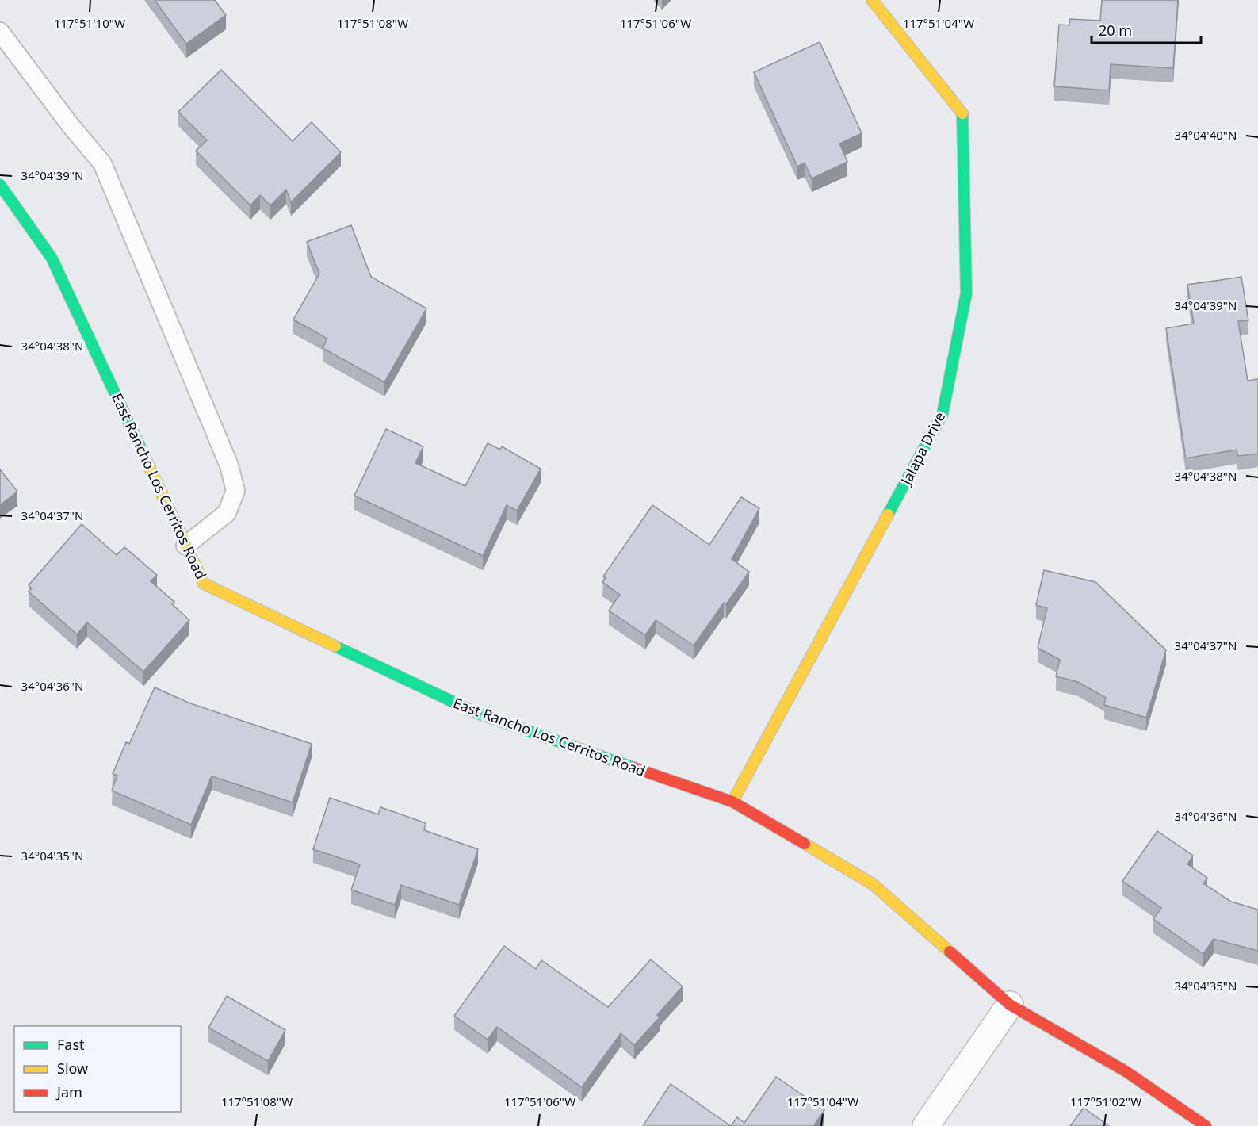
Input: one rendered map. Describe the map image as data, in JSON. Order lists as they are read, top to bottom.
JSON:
{
  "streets": {
    "street": ["Jalapa Drive", "East Rancho Los Cerritos Road"]
  },
  "crossings": [
    ["Jalapa Drive", "East Rancho Los Cerritos Road"]
  ],
  "legend": ["Fast", "Slow", "Jam"],
  "scale_bar": "20 m",
  "coordinates": [
    "117°51'10\"W",
    "117°51'08\"W",
    "117°51'06\"W",
    "117°51'04\"W",
    "34°04'40\"N",
    "34°04'39\"N",
    "34°04'38\"N",
    "34°04'37\"N",
    "34°04'36\"N",
    "34°04'35\"N",
    "117°51'02\"W"
  ]
}
